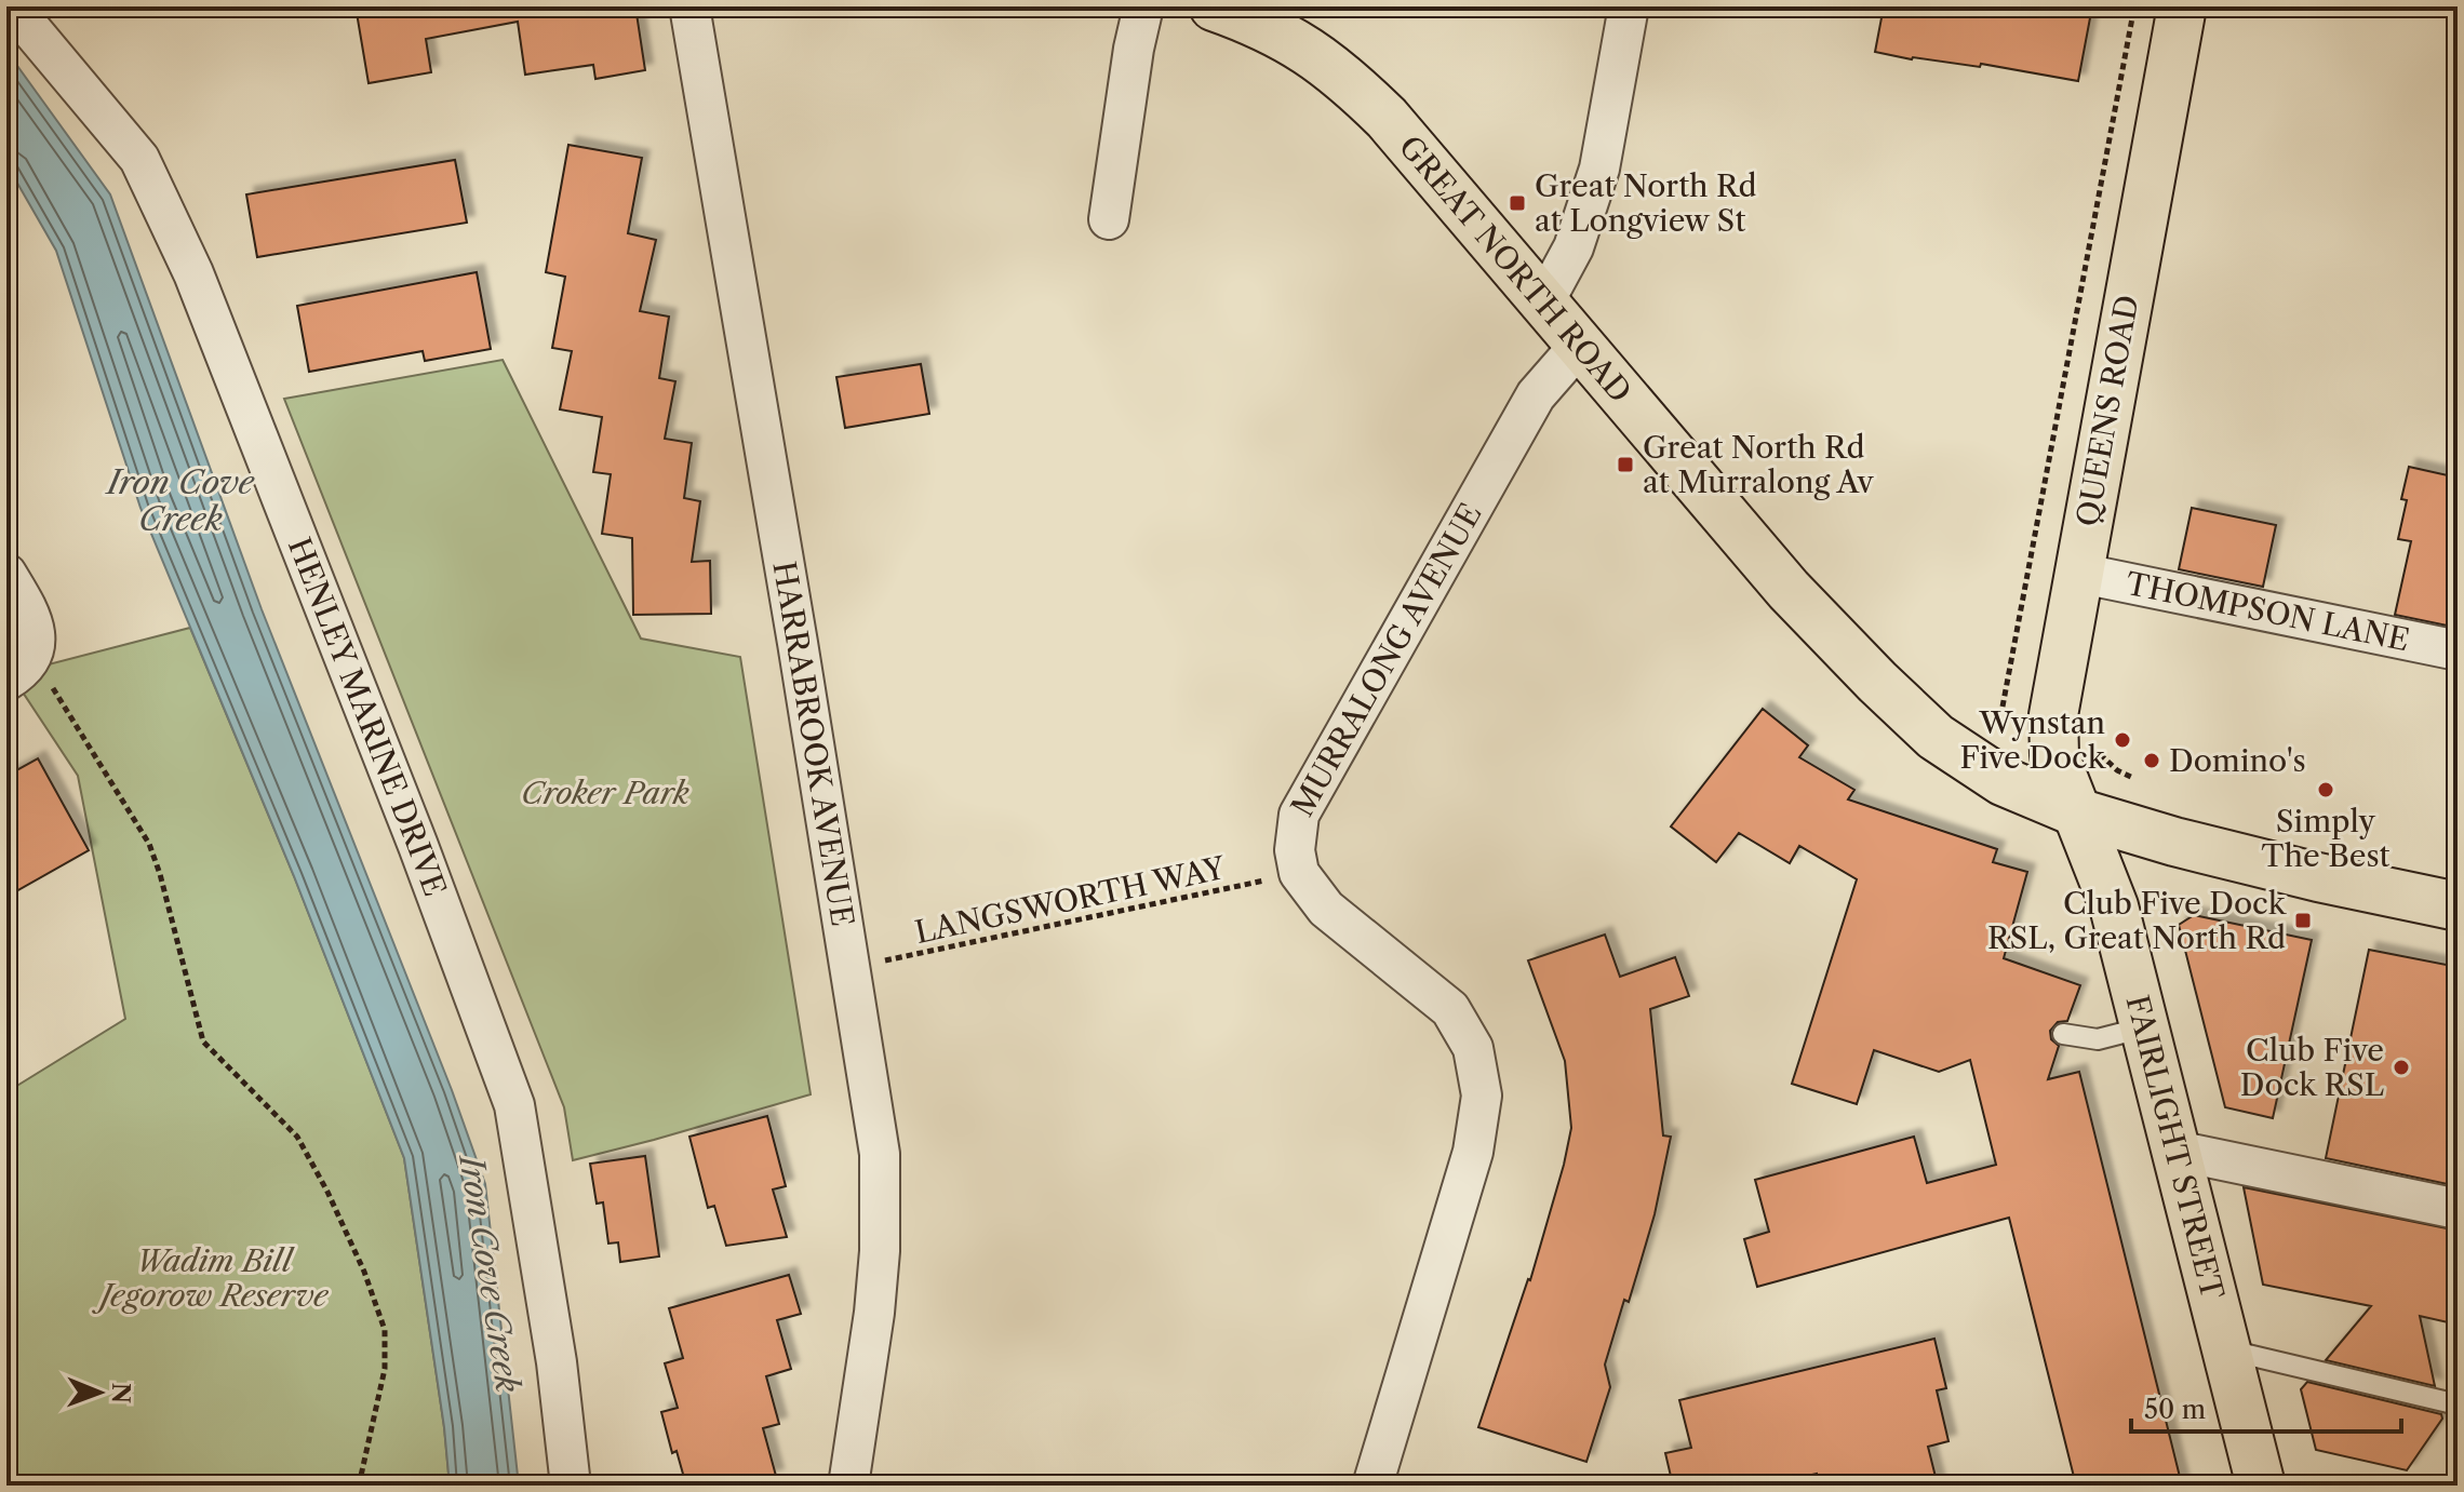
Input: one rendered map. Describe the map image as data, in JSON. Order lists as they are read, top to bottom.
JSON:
{
  "streets": {
    "main road": ["GREAT NORTH ROAD", "QUEENS ROAD", "FAIRLIGHT STREET"],
    "street": [
      "THOMPSON LANE",
      "MURRALONG AVENUE",
      "HENLEY MARINE DRIVE",
      "HARRABROOK AVENUE"
    ],
    "path": ["LANGSWORTH WAY"]
  },
  "crossings": [
    ["GREAT NORTH ROAD", "QUEENS ROAD"],
    ["GREAT NORTH ROAD", "MURRALONG AVENUE"],
    ["GREAT NORTH ROAD", "FAIRLIGHT STREET"],
    ["QUEENS ROAD", "THOMPSON LANE"],
    ["QUEENS ROAD", "FAIRLIGHT STREET"],
    ["MURRALONG AVENUE", "LANGSWORTH WAY"],
    ["HARRABROOK AVENUE", "LANGSWORTH WAY"]
  ],
  "water": ["Iron Cove Creek"],
  "parks": ["Croker Park", "Wadim Bill Jegorow Reserve"],
  "places": {
    "transit": ["Great North Rd at Longview St", "Great North Rd at Murralong Av", "Club Five Dock RSL, Great North Rd"],
    "other": [
      "Wynstan Five Dock",
      "Domino's",
      "Simply The Best",
      "Club Five Dock RSL"
    ]
  },
  "scale_bar": "50 m",
  "north": "right"
}
